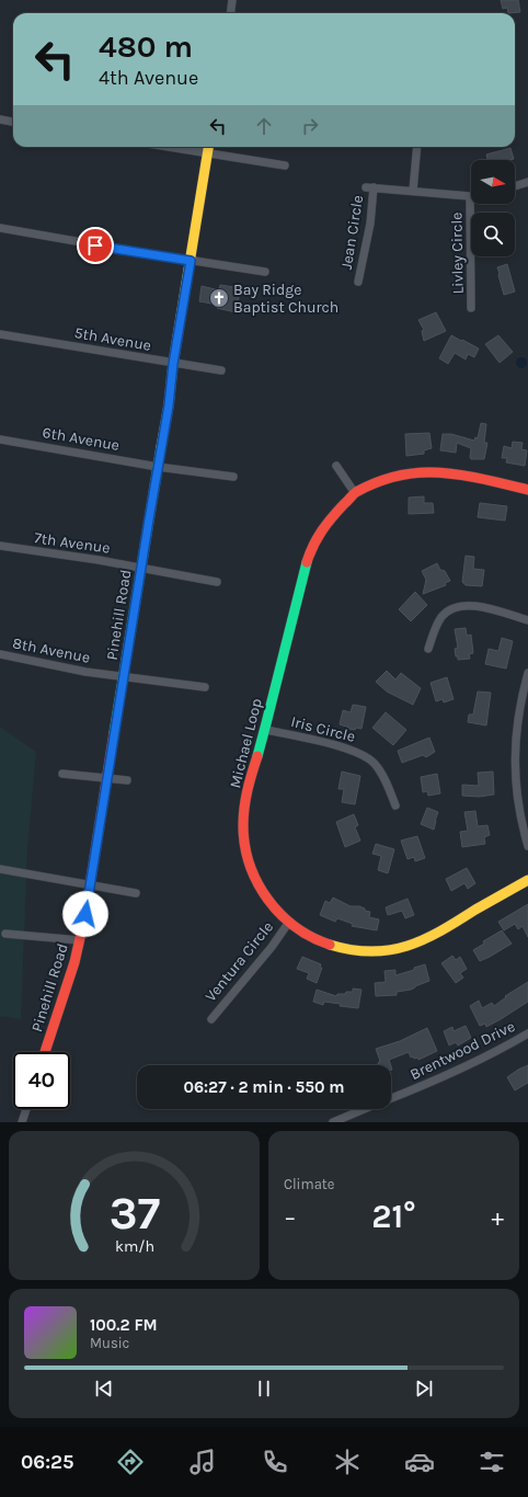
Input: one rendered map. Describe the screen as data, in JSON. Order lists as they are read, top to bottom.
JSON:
{
  "streets": {
    "street": [
      "Jean Circle",
      "Livley Circle",
      "5th Avenue",
      "6th Avenue",
      "7th Avenue",
      "Pinehill Road",
      "8th Avenue",
      "Iris Circle",
      "Michael Loop",
      "Ventura Circle",
      "Brentwood Drive"
    ]
  },
  "crossings": [
    ["5th Avenue", "Pinehill Road"],
    ["6th Avenue", "Pinehill Road"],
    ["7th Avenue", "Pinehill Road"],
    ["Pinehill Road", "8th Avenue"],
    ["Iris Circle", "Michael Loop"],
    ["Michael Loop", "Ventura Circle"]
  ],
  "places": {
    "church": ["Bay Ridge Baptist Church"]
  },
  "north": "right",
  "page": {
    "turn": ["480 m", "4th Avenue"],
    "limit": "40",
    "trip": "06:27 · 2 min · 550 m",
    "tile": "Climate",
    "heat": ["−", "21°", "+"],
    "song": ["100.2 FM", "Music"],
    "tabs": "06:25",
    "gauge": ["37", "km/h"]
  }
}
